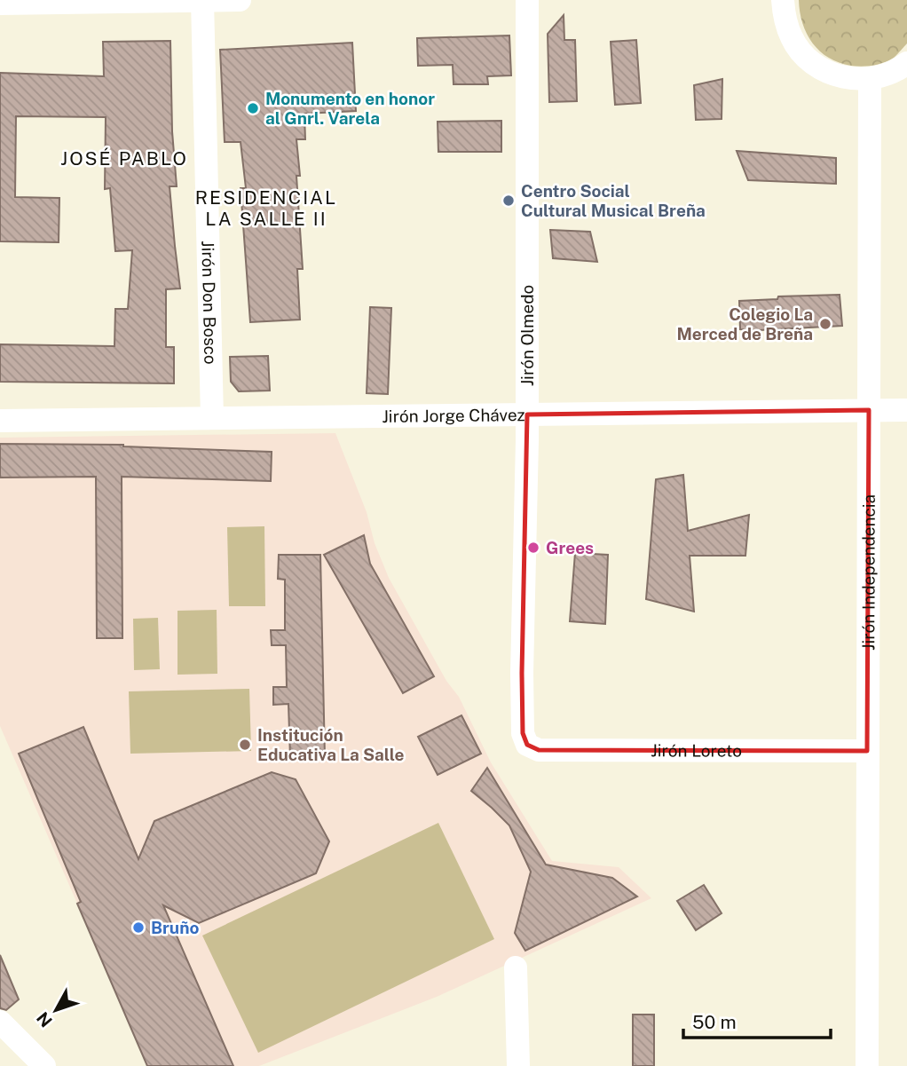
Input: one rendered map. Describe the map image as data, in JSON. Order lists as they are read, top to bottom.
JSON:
{
  "streets": {
    "street": [
      "Jirón Don Bosco",
      "Jirón Olmedo",
      "Jirón Jorge Chávez",
      "Jirón Independencia",
      "Jirón Loreto"
    ]
  },
  "crossings": [
    ["Jirón Don Bosco", "Jirón Jorge Chávez"],
    ["Jirón Olmedo", "Jirón Jorge Chávez"],
    ["Jirón Olmedo", "Jirón Loreto"],
    ["Jirón Jorge Chávez", "Jirón Independencia"],
    ["Jirón Independencia", "Jirón Loreto"]
  ],
  "districts": ["JOSÉ PABLO", "RESIDENCIAL LA SALLE II"],
  "places": [
    "Monumento en honor al Gnrl. Varela",
    "Centro Social Cultural Musical Breña",
    "Colegio La Merced de Breña",
    "Grees",
    "Institución Educativa La Salle",
    "Bruño"
  ],
  "scale_bar": "50 m",
  "north": "bottom left"
}
